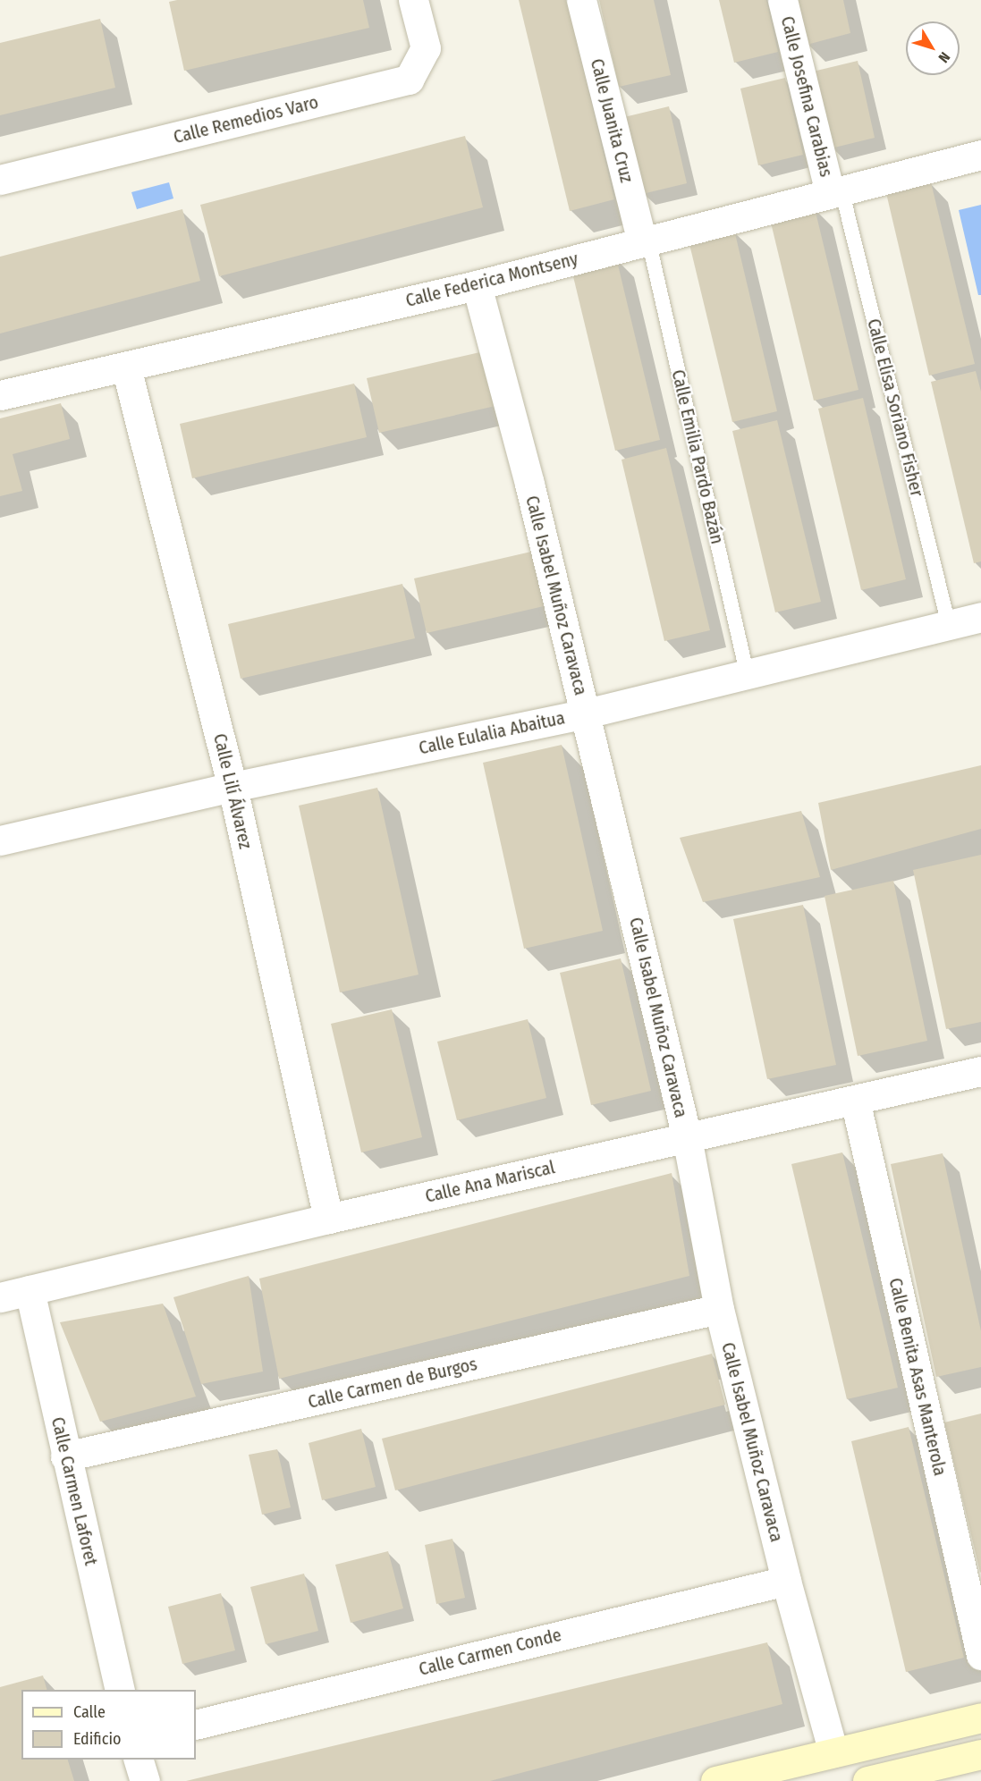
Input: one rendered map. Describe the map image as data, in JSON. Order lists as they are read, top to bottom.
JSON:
{
  "streets": {
    "street": [
      "Calle Josefina Carabias",
      "Calle Remedios Varo",
      "Calle Juanita Cruz",
      "Calle Federica Montseny",
      "Calle Isabel Muñoz Caravaca",
      "Calle Eulalia Abaitua",
      "Calle Lilí Álvarez",
      "Calle Ana Mariscal",
      "Calle Benita Asas Manterola",
      "Calle Carmen de Burgos",
      "Calle Carmen Laforet",
      "Calle Carmen Conde"
    ],
    "lane": ["Calle Elisa Soriano Fisher", "Calle Emilia Pardo Bazán"]
  },
  "crossings": [
    ["Calle Josefina Carabias", "Calle Federica Montseny"],
    ["Calle Josefina Carabias", "Calle Elisa Soriano Fisher"],
    ["Calle Juanita Cruz", "Calle Federica Montseny"],
    ["Calle Juanita Cruz", "Calle Emilia Pardo Bazán"],
    ["Calle Federica Montseny", "Calle Elisa Soriano Fisher"],
    ["Calle Federica Montseny", "Calle Emilia Pardo Bazán"],
    ["Calle Federica Montseny", "Calle Isabel Muñoz Caravaca"],
    ["Calle Federica Montseny", "Calle Lilí Álvarez"],
    ["Calle Elisa Soriano Fisher", "Calle Eulalia Abaitua"],
    ["Calle Emilia Pardo Bazán", "Calle Eulalia Abaitua"],
    ["Calle Isabel Muñoz Caravaca", "Calle Eulalia Abaitua"],
    ["Calle Isabel Muñoz Caravaca", "Calle Ana Mariscal"],
    ["Calle Isabel Muñoz Caravaca", "Calle Carmen de Burgos"],
    ["Calle Isabel Muñoz Caravaca", "Calle Carmen Conde"],
    ["Calle Eulalia Abaitua", "Calle Lilí Álvarez"],
    ["Calle Lilí Álvarez", "Calle Ana Mariscal"],
    ["Calle Ana Mariscal", "Calle Benita Asas Manterola"],
    ["Calle Ana Mariscal", "Calle Carmen Laforet"],
    ["Calle Carmen de Burgos", "Calle Carmen Laforet"]
  ],
  "legend": ["Calle", "Edificio"],
  "north": "bottom right"
}
